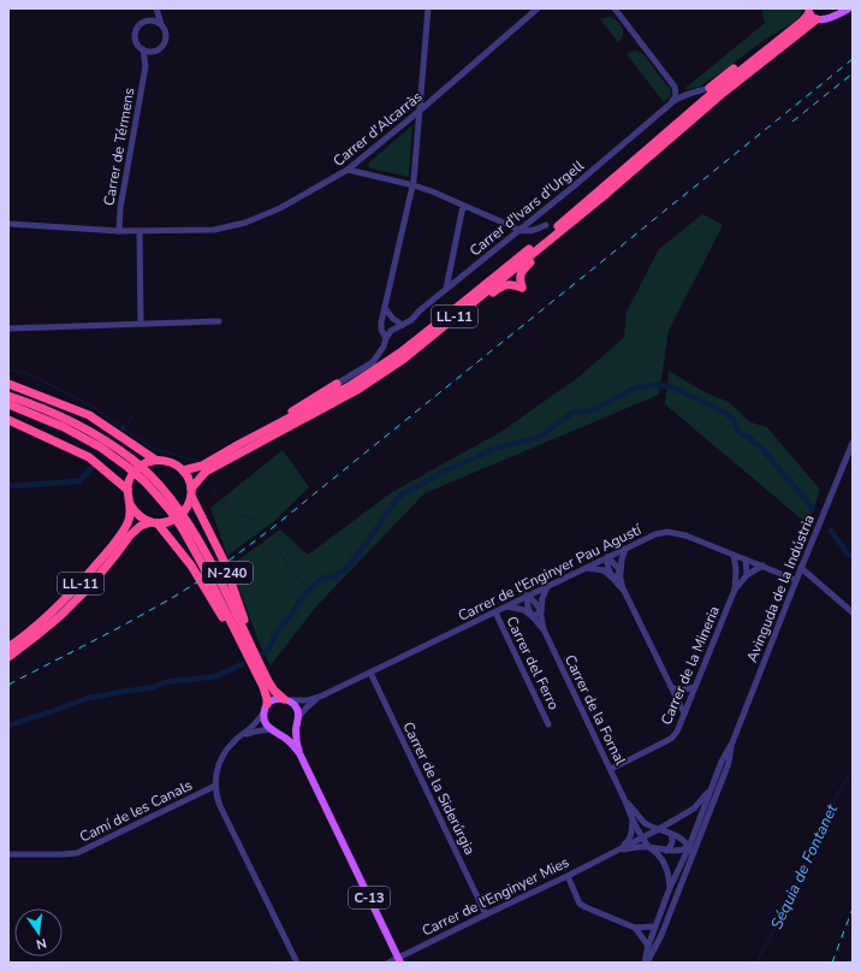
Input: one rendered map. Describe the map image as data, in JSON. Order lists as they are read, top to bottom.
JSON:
{
  "streets": {
    "highway": ["LL-11", "N-240"],
    "main road": ["C-13"],
    "street": [
      "Carrer d'Alcarràs",
      "Carrer de Térmens",
      "Carrer d'Ivars d'Urgell",
      "Carrer de l'Enginyer Pau Agustí",
      "Avinguda de la Indústria",
      "Carrer del Ferro",
      "Carrer de la Mineria",
      "Carrer de la Fornal",
      "Carrer de la Siderúrgia",
      "Camí de les Canals",
      "Carrer de l'Enginyer Mies"
    ]
  },
  "crossings": [
    ["Carrer d'Alcarràs", "Carrer de Térmens"],
    ["LL-11", "N-240"],
    ["N-240", "Carrer de l'Enginyer Pau Agustí"],
    ["N-240", "C-13"],
    ["Carrer de l'Enginyer Pau Agustí", "Avinguda de la Indústria"],
    ["Carrer de l'Enginyer Pau Agustí", "Carrer del Ferro"],
    ["Carrer de l'Enginyer Pau Agustí", "Carrer de la Mineria"],
    ["Carrer de l'Enginyer Pau Agustí", "Carrer de la Fornal"],
    ["Carrer de l'Enginyer Pau Agustí", "Carrer de la Siderúrgia"],
    ["Carrer de l'Enginyer Pau Agustí", "C-13"],
    ["Avinguda de la Indústria", "Carrer de la Fornal"],
    ["Avinguda de la Indústria", "Carrer de l'Enginyer Mies"],
    ["Carrer de la Mineria", "Carrer de la Fornal"],
    ["Carrer de la Fornal", "Carrer de l'Enginyer Mies"],
    ["Carrer de la Siderúrgia", "Carrer de l'Enginyer Mies"]
  ],
  "water": ["Séquia de Fontanet"],
  "north": "bottom"
}
